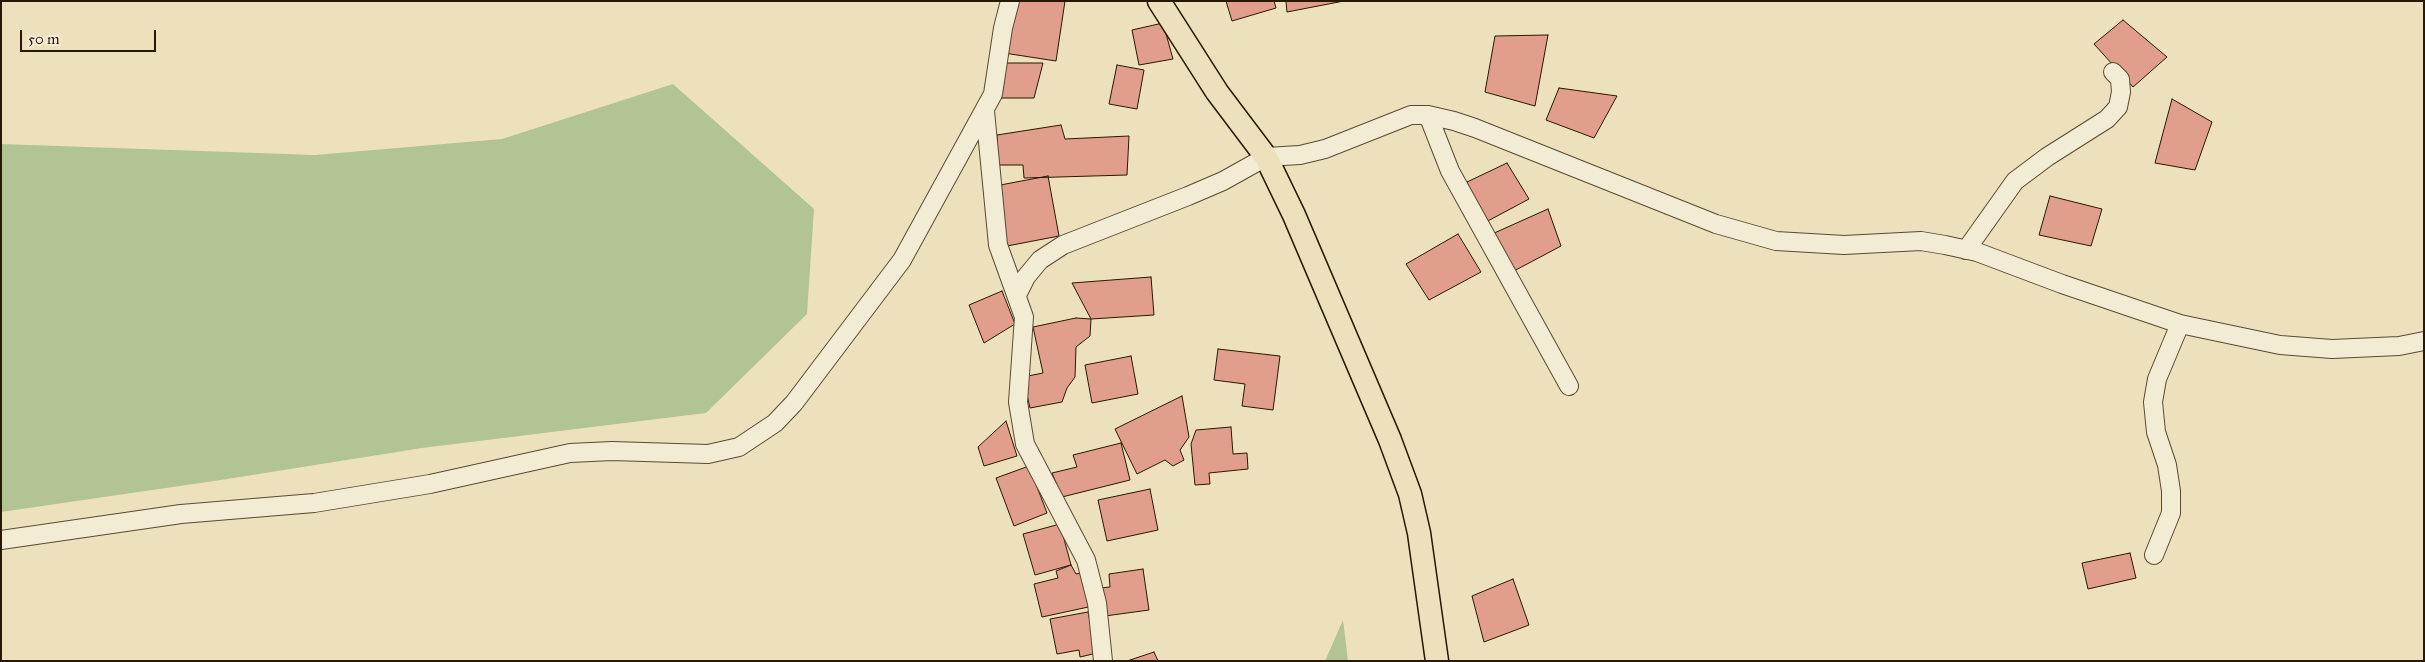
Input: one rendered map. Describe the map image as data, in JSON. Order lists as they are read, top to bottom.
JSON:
{
  "scale_bar": "50 m"
}
